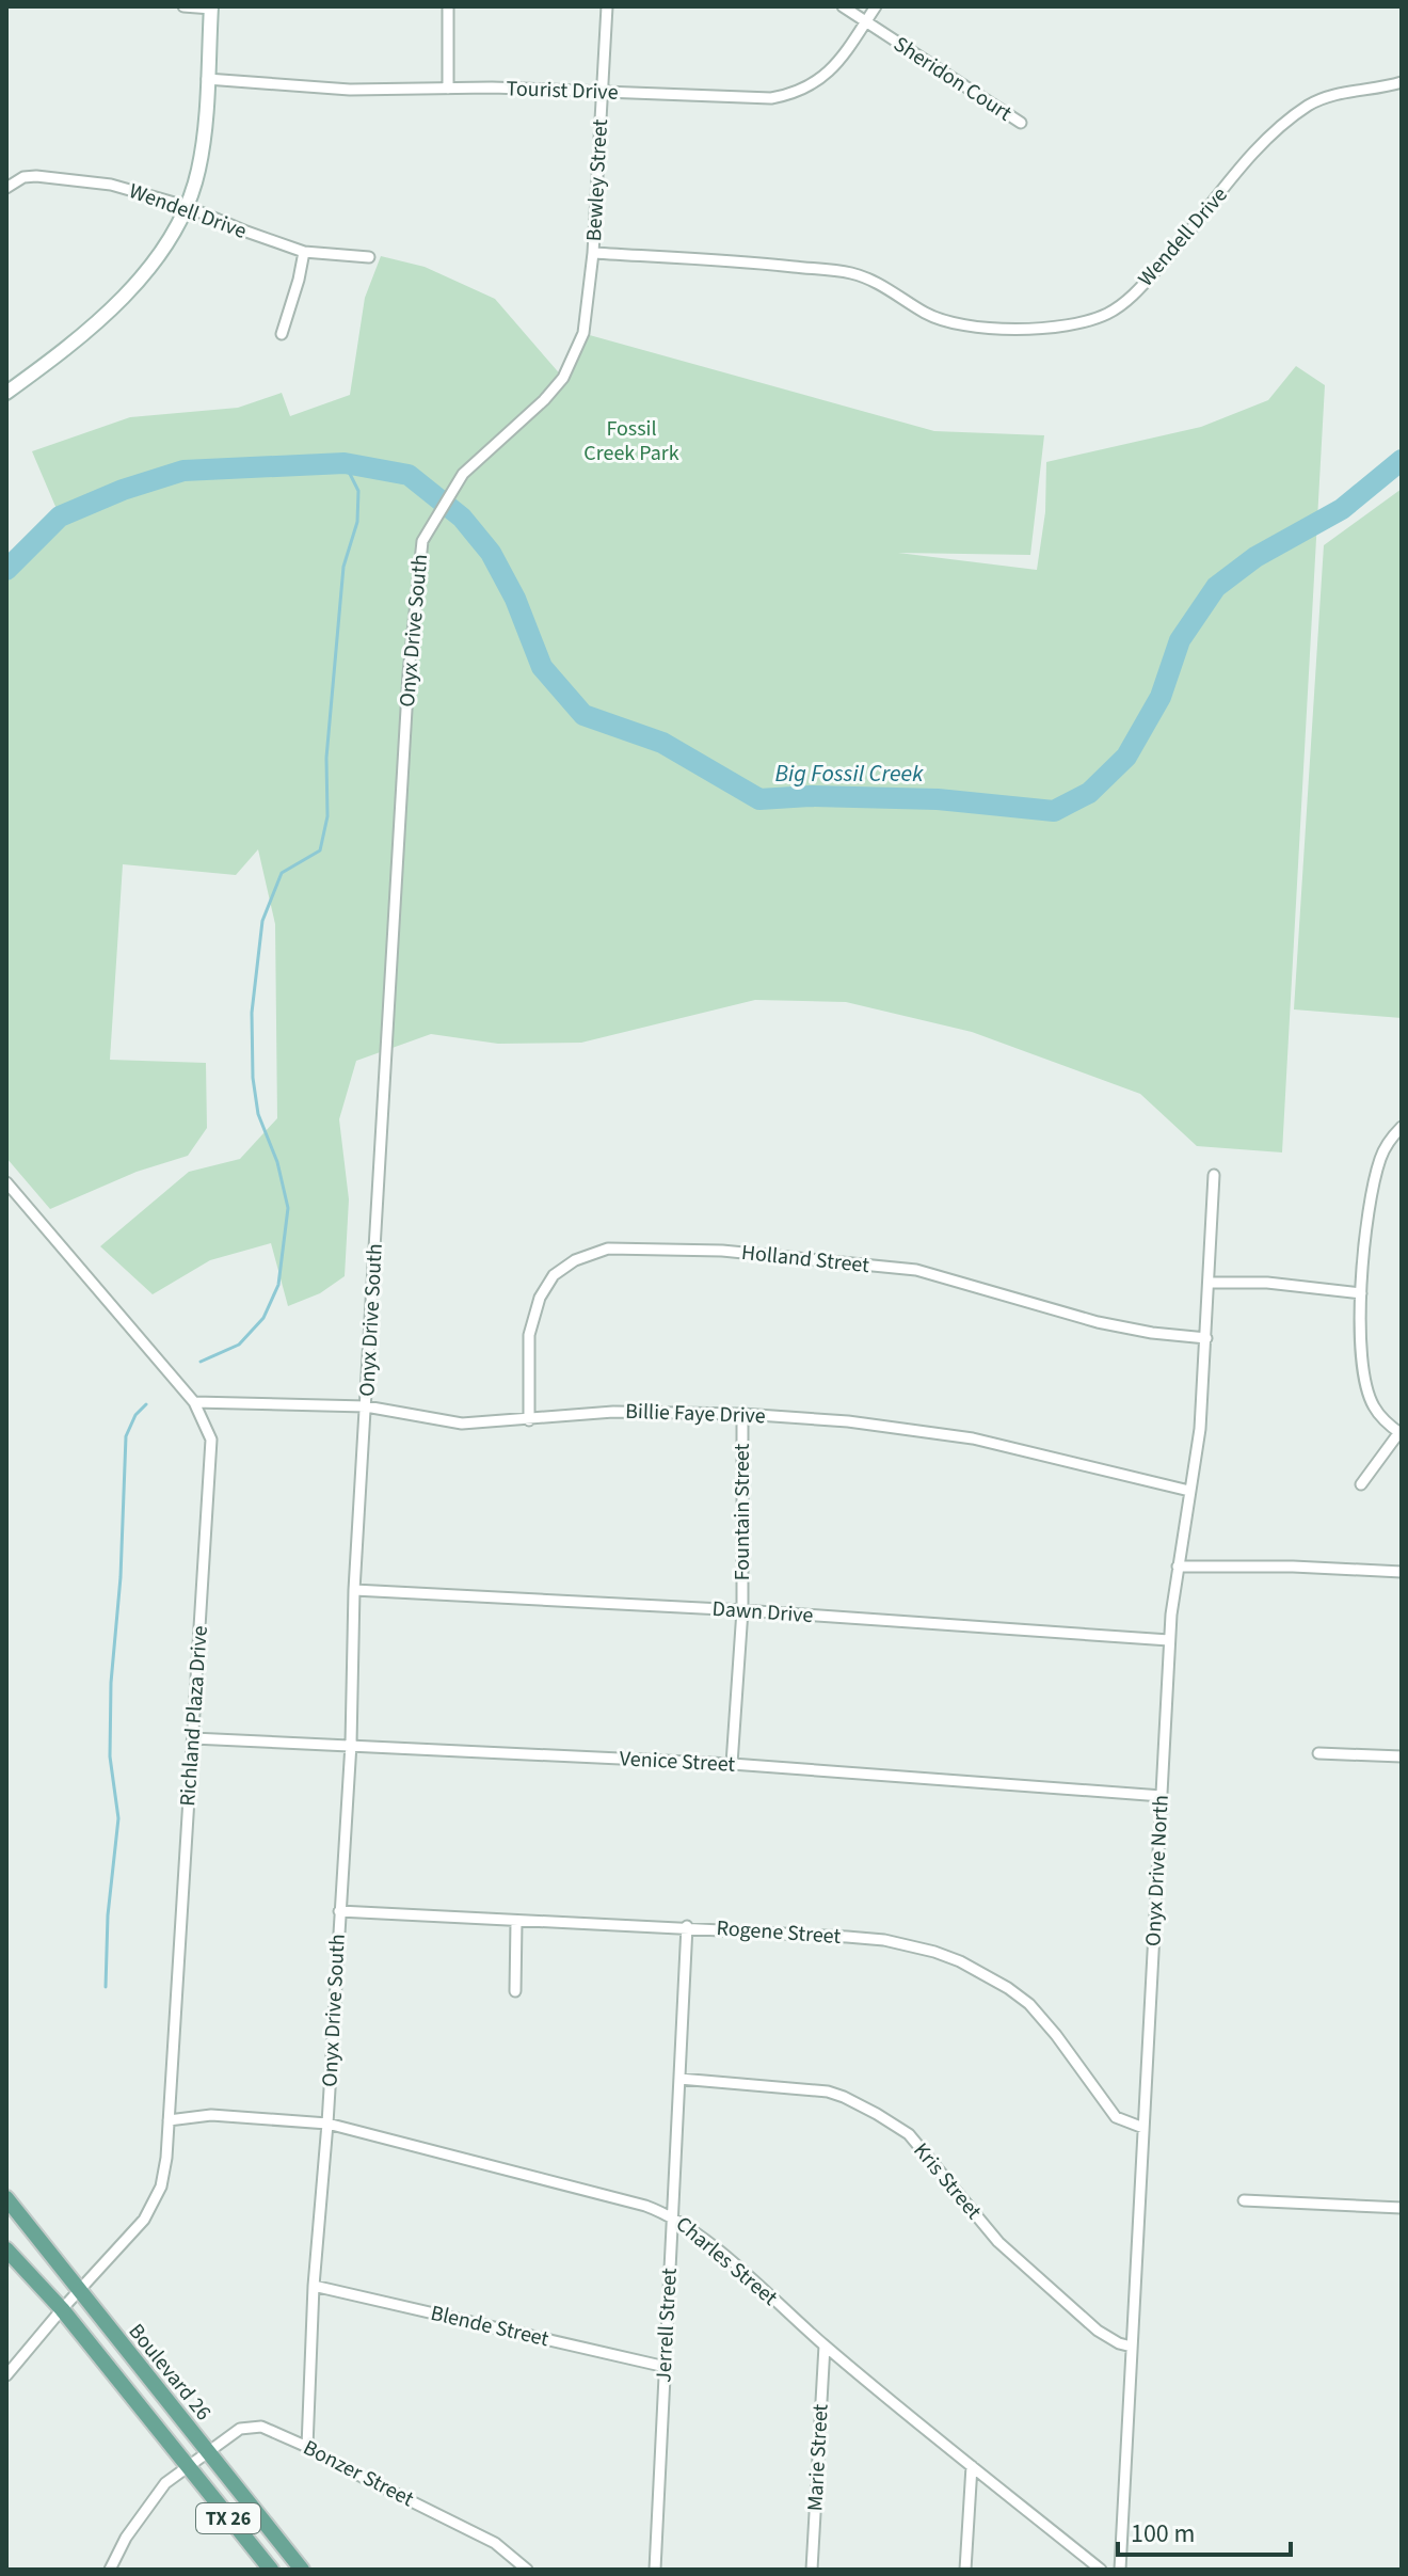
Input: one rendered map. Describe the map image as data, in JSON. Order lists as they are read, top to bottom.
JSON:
{
  "streets": {
    "main road": ["Boulevard 26", "TX 26"],
    "street": [
      "Sheridon Court",
      "Tourist Drive",
      "Bewley Street",
      "Wendell Drive",
      "Onyx Drive South",
      "Holland Street",
      "Billie Faye Drive",
      "Fountain Street",
      "Dawn Drive",
      "Richland Plaza Drive",
      "Venice Street",
      "Onyx Drive North",
      "Rogene Street",
      "Kris Street",
      "Charles Street",
      "Jerrell Street",
      "Blende Street",
      "Marie Street",
      "Bonzer Street"
    ]
  },
  "crossings": [
    ["Sheridon Court", "Tourist Drive"],
    ["Tourist Drive", "Bewley Street"],
    ["Bewley Street", "Wendell Drive"],
    ["Bewley Street", "Onyx Drive South"],
    ["Wendell Drive", "Onyx Drive South"],
    ["Onyx Drive South", "Billie Faye Drive"],
    ["Onyx Drive South", "Dawn Drive"],
    ["Onyx Drive South", "Venice Street"],
    ["Onyx Drive South", "Rogene Street"],
    ["Onyx Drive South", "Charles Street"],
    ["Onyx Drive South", "Blende Street"],
    ["Onyx Drive South", "Bonzer Street"],
    ["Holland Street", "Billie Faye Drive"],
    ["Holland Street", "Onyx Drive North"],
    ["Billie Faye Drive", "Fountain Street"],
    ["Billie Faye Drive", "Richland Plaza Drive"],
    ["Billie Faye Drive", "Onyx Drive North"],
    ["Fountain Street", "Dawn Drive"],
    ["Fountain Street", "Venice Street"],
    ["Dawn Drive", "Onyx Drive North"],
    ["Richland Plaza Drive", "Venice Street"],
    ["Richland Plaza Drive", "Charles Street"],
    ["Richland Plaza Drive", "Boulevard 26"],
    ["Richland Plaza Drive", "TX 26"],
    ["Venice Street", "Onyx Drive North"],
    ["Onyx Drive North", "Rogene Street"],
    ["Onyx Drive North", "Kris Street"],
    ["Rogene Street", "Jerrell Street"],
    ["Kris Street", "Jerrell Street"],
    ["Charles Street", "Jerrell Street"],
    ["Charles Street", "Marie Street"],
    ["Jerrell Street", "Blende Street"],
    ["Boulevard 26", "Bonzer Street"],
    ["Bonzer Street", "TX 26"]
  ],
  "water": ["Big Fossil Creek"],
  "parks": ["Fossil Creek Park"],
  "scale_bar": "100 m"
}
